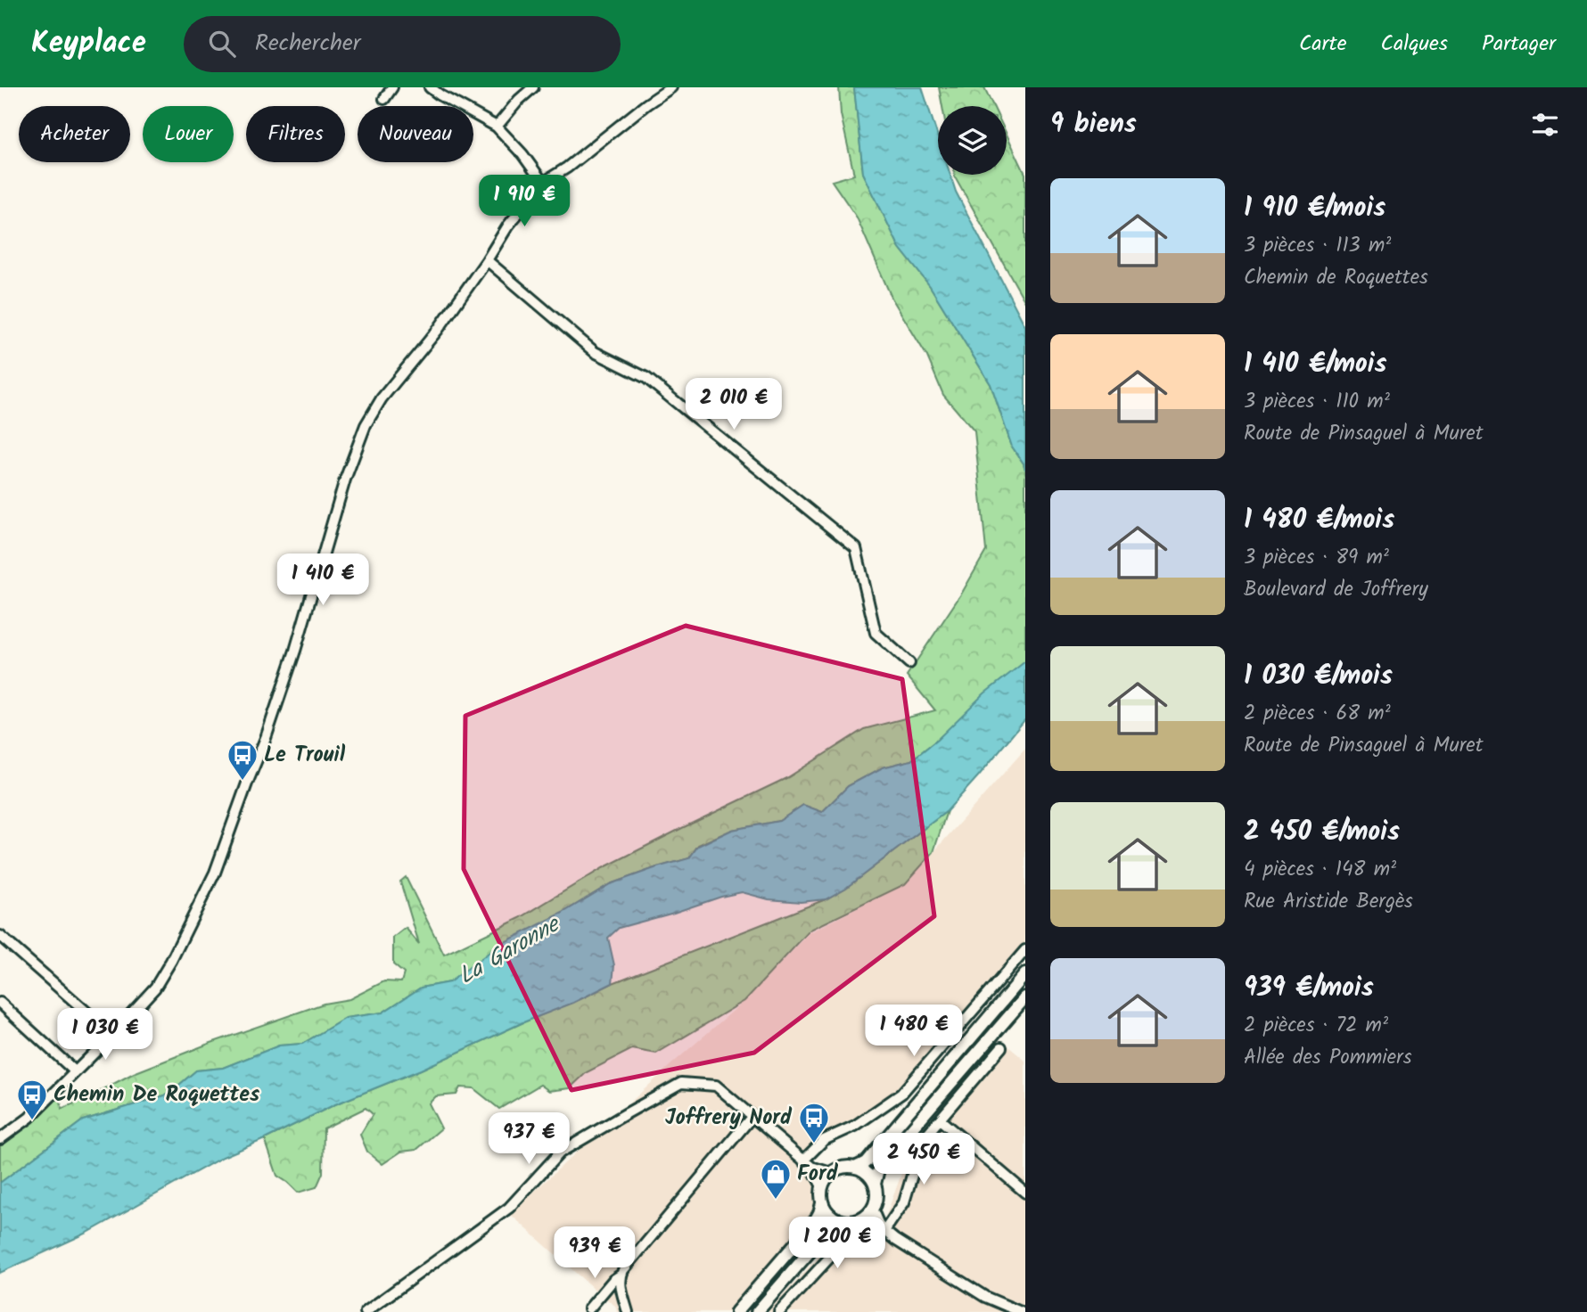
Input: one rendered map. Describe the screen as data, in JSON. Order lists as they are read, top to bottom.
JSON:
{
  "water": ["La Garonne"],
  "places": {
    "bus stop": ["Le Trouil", "Chemin De Roquettes", "Joffrery Nord"],
    "shop": ["Ford"]
  },
  "page": {
    "header": "Keyplace",
    "search": "Rechercher",
    "nav": ["Carte", "Calques", "Partager"],
    "heading": "9 biens",
    "chip": [
      "Acheter",
      "Louer",
      "Filtres",
      "Nouveau"
    ],
    "list": [
      {
        "name": "1 910 €/mois",
        "note": "3 pièces · 113 m² · Chemin de Roquettes"
      },
      {
        "name": "1 410 €/mois",
        "note": "3 pièces · 110 m² · Route de Pinsaguel à Muret"
      },
      {
        "name": "1 480 €/mois",
        "note": "3 pièces · 89 m² · Boulevard de Joffrery"
      },
      {
        "name": "1 030 €/mois",
        "note": "2 pièces · 68 m² · Route de Pinsaguel à Muret"
      },
      {
        "name": "2 450 €/mois",
        "note": "4 pièces · 148 m² · Rue Aristide Bergès"
      },
      {
        "name": "939 €/mois",
        "note": "2 pièces · 72 m² · Allée des Pommiers"
      }
    ],
    "price": [
      "1 910 €",
      "2 010 €",
      "1 410 €",
      "1 480 €",
      "1 030 €",
      "937 €",
      "2 450 €",
      "1 200 €",
      "939 €"
    ]
  }
}
